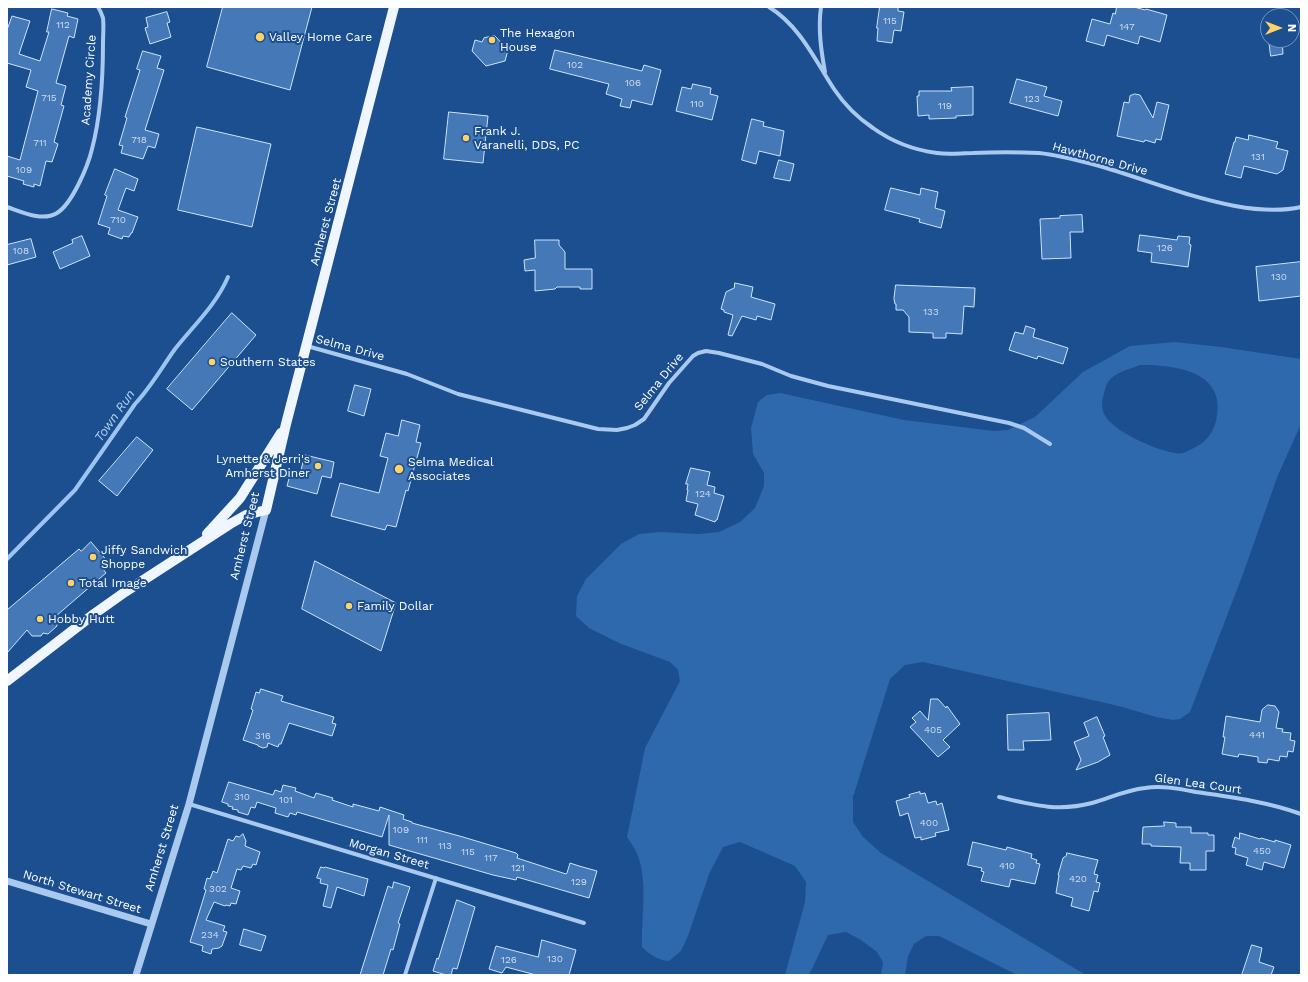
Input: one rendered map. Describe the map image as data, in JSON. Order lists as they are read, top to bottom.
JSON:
{
  "streets": {
    "main road": ["Amherst Street"],
    "street": [
      "Academy Circle",
      "Hawthorne Drive",
      "Selma Drive",
      "Glen Lea Court",
      "Morgan Street",
      "North Stewart Street"
    ]
  },
  "crossings": [
    ["Amherst Street", "Selma Drive"],
    ["Amherst Street", "Morgan Street"],
    ["Amherst Street", "North Stewart Street"]
  ],
  "water": ["Town Run"],
  "places": [
    "Valley Home Care",
    "The Hexagon House",
    "Frank J. Varanelli, DDS, PC",
    "Southern States",
    "Lynette & Jerri's Amherst Diner",
    "Selma Medical Associates",
    "Jiffy Sandwich Shoppe",
    "Total Image",
    "Family Dollar",
    "Hobby Hutt"
  ],
  "house_numbers": [
    "115",
    "112",
    "147",
    "102",
    "106",
    "715",
    "123",
    "110",
    "119",
    "718",
    "711",
    "131",
    "109",
    "710",
    "126",
    "108",
    "130",
    "133",
    "124",
    "405",
    "441",
    "316",
    "310",
    "101",
    "400",
    "109",
    "111",
    "113",
    "450",
    "115",
    "117",
    "410",
    "121",
    "420",
    "129",
    "302",
    "234",
    "130",
    "126"
  ],
  "north": "right"
}
